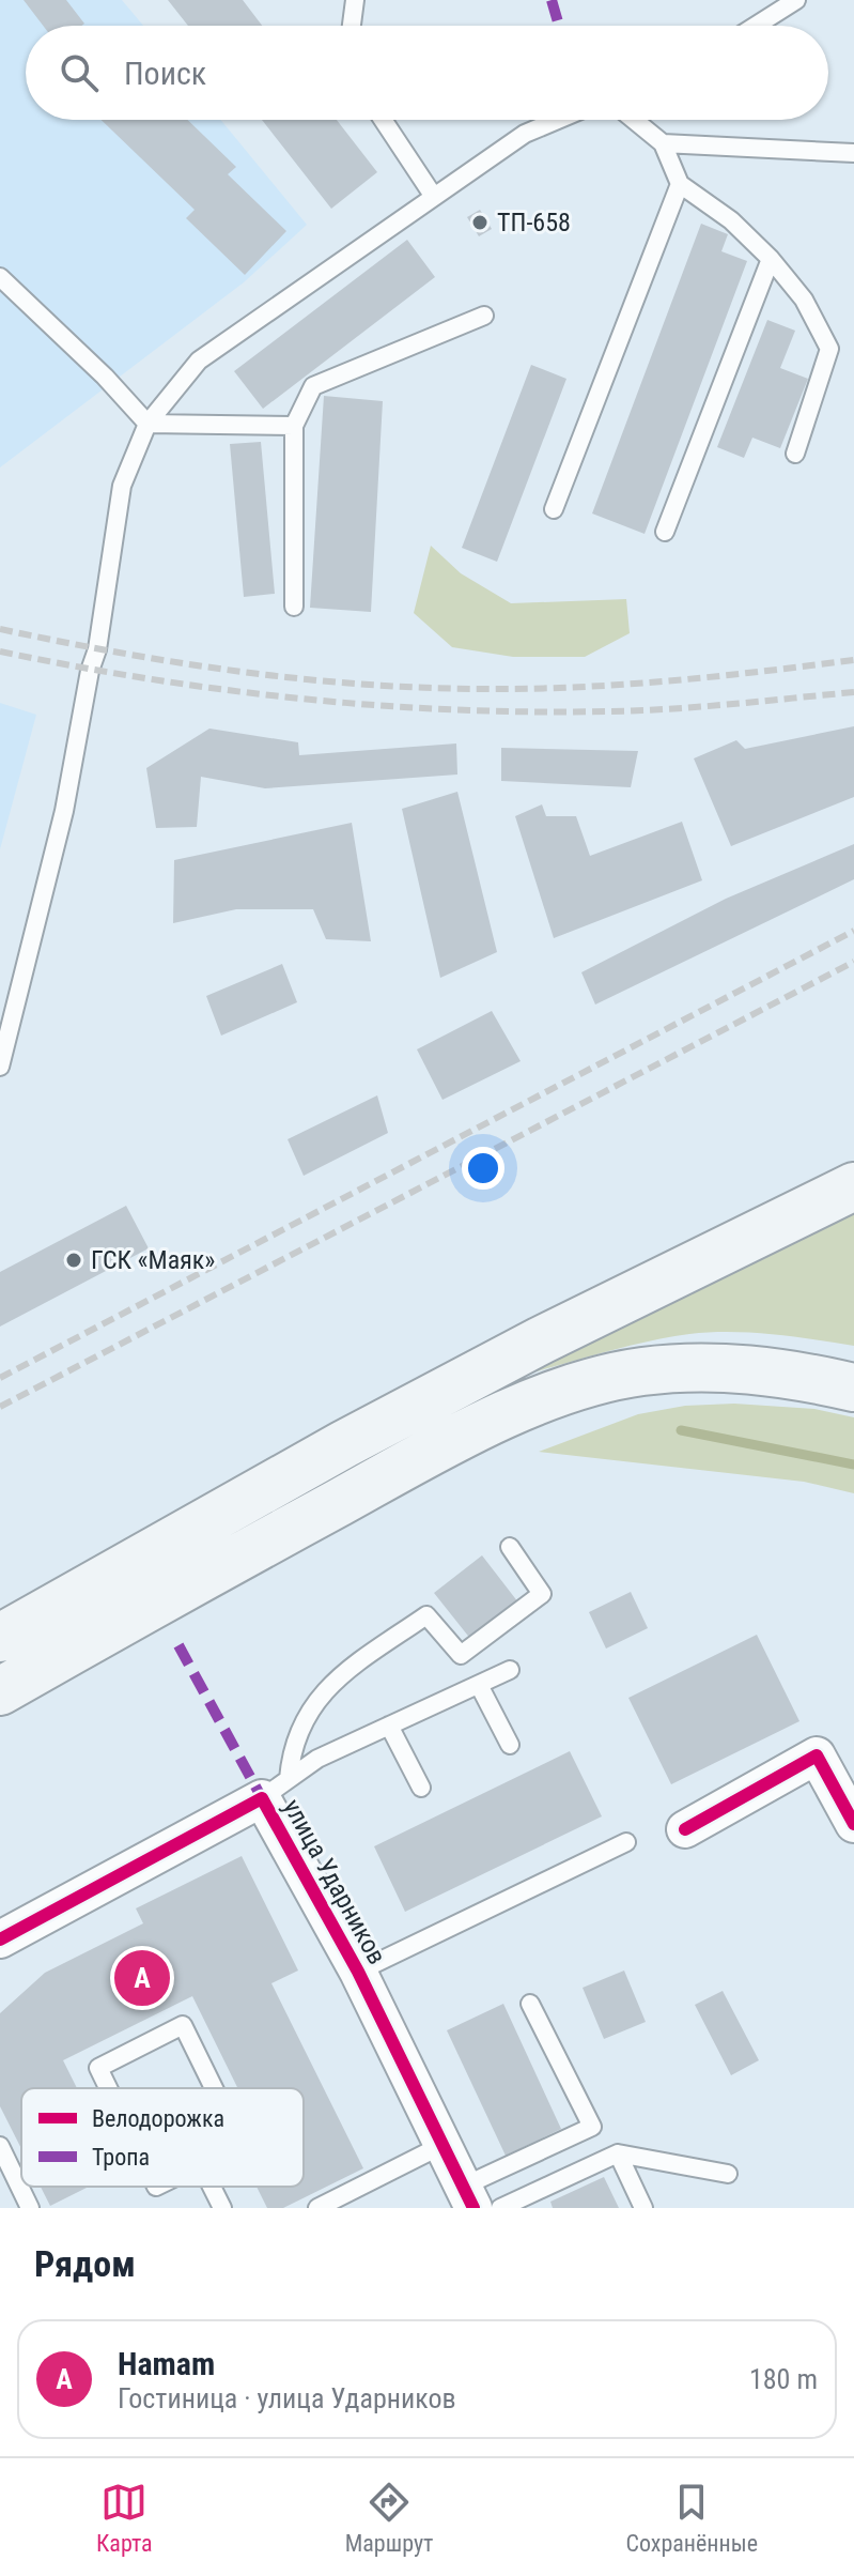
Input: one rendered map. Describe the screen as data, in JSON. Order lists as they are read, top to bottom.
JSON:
{
  "streets": {
    "street": ["улица Ударников"]
  },
  "places": ["ТП-658", "ГСК «Маяк»"],
  "legend": ["Велодорожка", "Тропа"],
  "page": {
    "search": "Поиск",
    "pins": "A",
    "heading": "Рядом",
    "list": [
      {
        "mark": "A",
        "name": "Hamam",
        "note": "Гостиница · улица Ударников",
        "value": "180 m"
      }
    ],
    "nav": ["Карта", "Маршрут", "Сохранённые"]
  }
}
